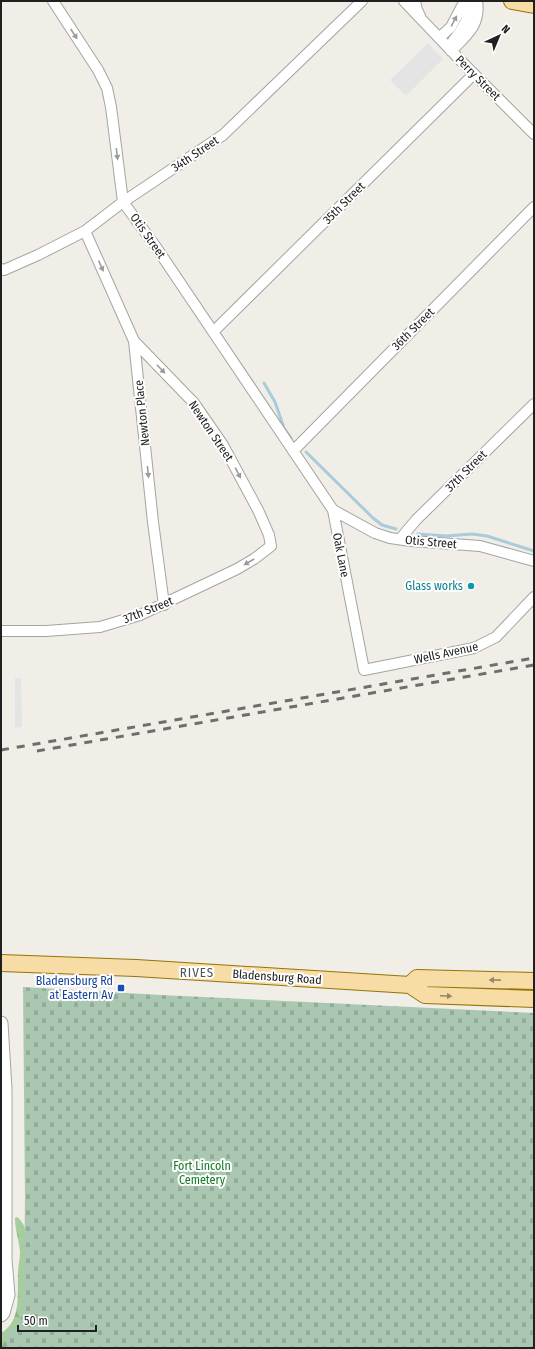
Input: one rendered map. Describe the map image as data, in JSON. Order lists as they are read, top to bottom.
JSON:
{
  "streets": {
    "main road": ["Bladensburg Road"],
    "street": [
      "Perry Street",
      "34th Street",
      "35th Street",
      "Otis Street",
      "36th Street",
      "Newton Place",
      "Newton Street",
      "37th Street",
      "Oak Lane",
      "Wells Avenue"
    ]
  },
  "crossings": [
    ["Perry Street", "35th Street"],
    ["34th Street", "Otis Street"],
    ["34th Street", "Newton Place"],
    ["35th Street", "Otis Street"],
    ["Otis Street", "36th Street"],
    ["Otis Street", "37th Street"],
    ["Otis Street", "Oak Lane"],
    ["36th Street", "Oak Lane"],
    ["Newton Place", "Newton Street"],
    ["Newton Place", "37th Street"],
    ["Newton Street", "37th Street"],
    ["Oak Lane", "Wells Avenue"]
  ],
  "one_way": ["Newton Place", "Newton Street"],
  "districts": ["RIVES"],
  "parks": ["Fort Lincoln Cemetery"],
  "places": {
    "other": ["Glass works"],
    "transit": ["Bladensburg Rd at Eastern Av"]
  },
  "scale_bar": "50 m",
  "north": "top right"
}
